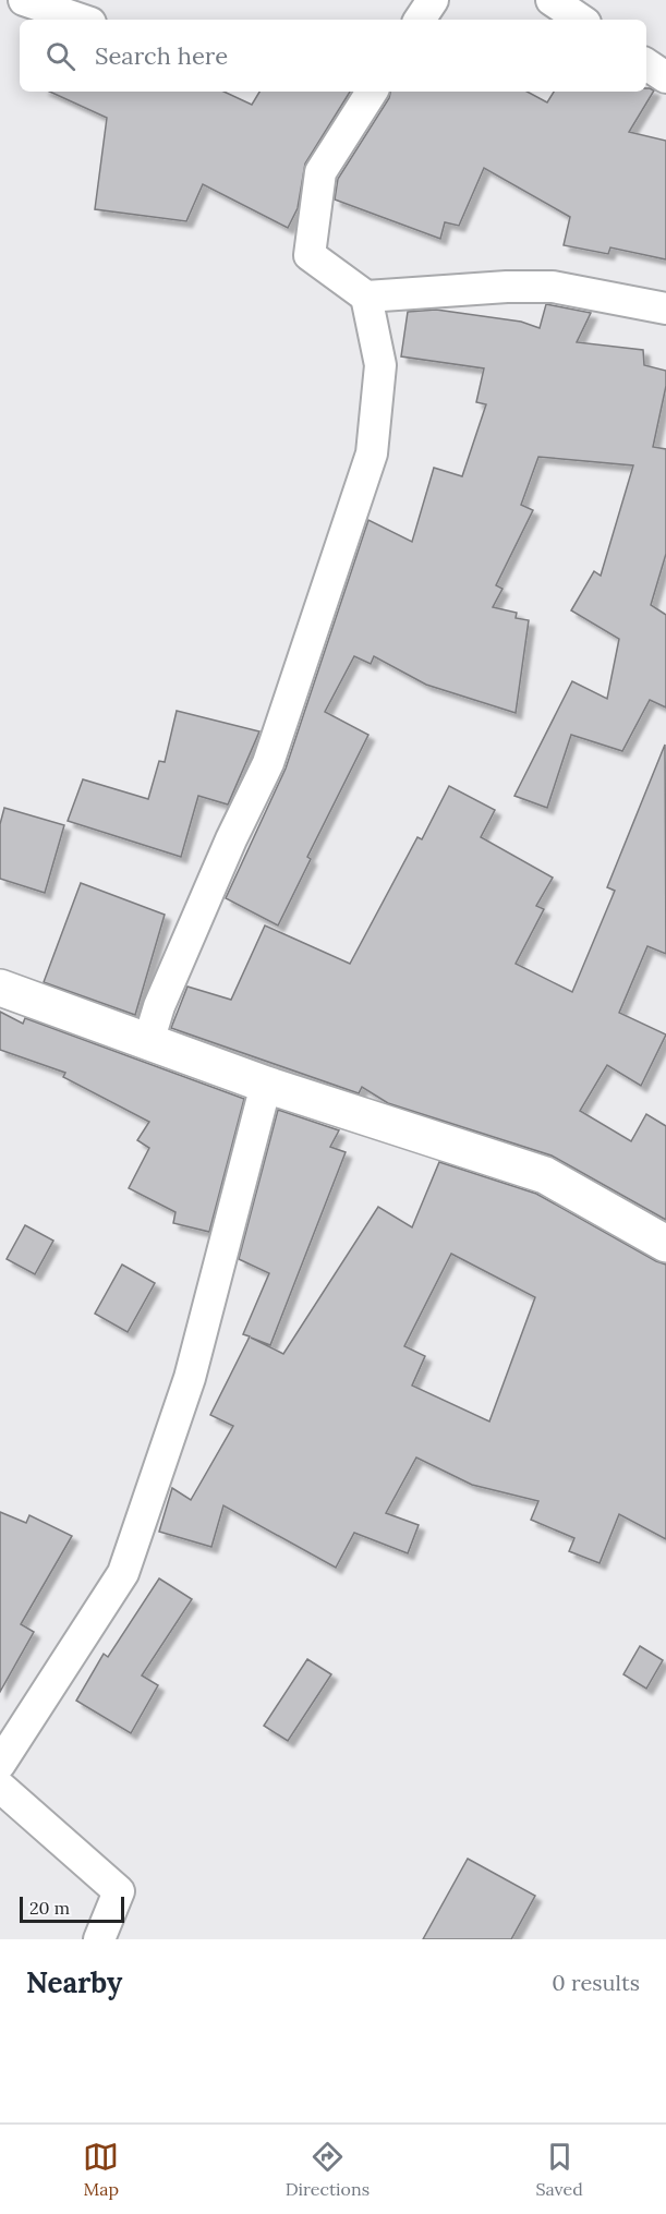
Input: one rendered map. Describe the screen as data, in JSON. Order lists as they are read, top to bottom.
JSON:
{
  "scale_bar": "20 m",
  "page": {
    "search": "Search here",
    "scale": "20 m",
    "heading": ["Nearby", "0 results"],
    "nav": ["Map", "Directions", "Saved"]
  }
}
